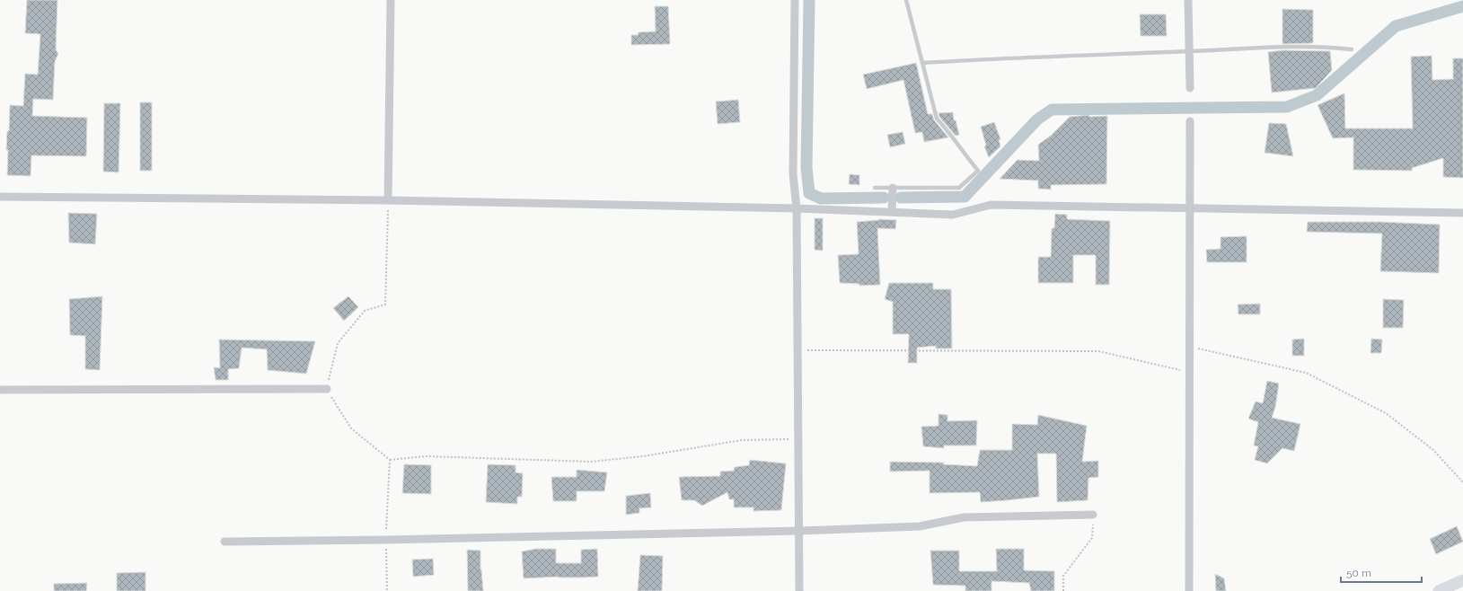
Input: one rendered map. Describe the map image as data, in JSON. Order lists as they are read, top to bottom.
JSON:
{
  "scale_bar": "50 m"
}
